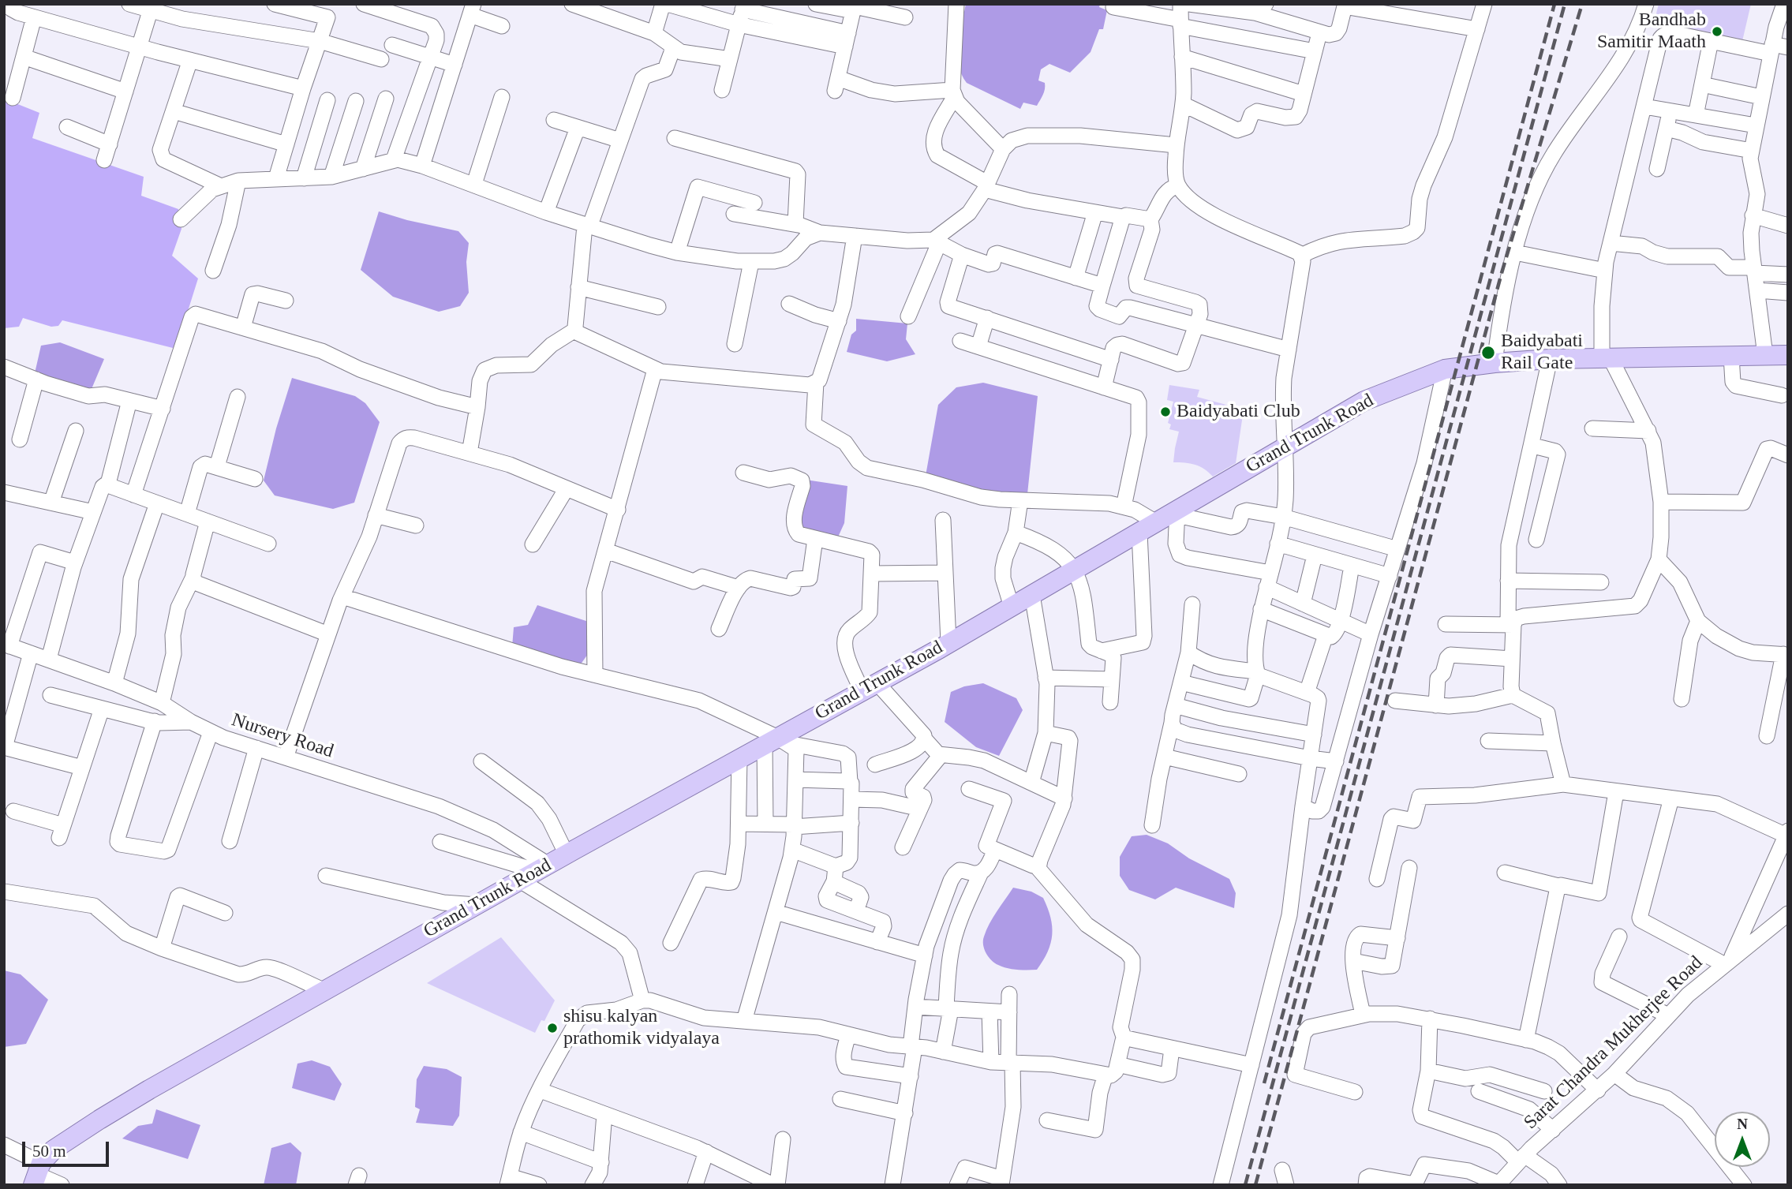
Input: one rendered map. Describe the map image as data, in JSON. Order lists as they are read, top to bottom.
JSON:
{
  "streets": {
    "main road": ["Grand Trunk Road"],
    "street": ["Nursery Road", "Sarat Chandra Mukherjee Road"]
  },
  "crossings": [
    ["Grand Trunk Road", "Nursery Road"]
  ],
  "places": [
    "Bandhab Samitir Maath",
    "Baidyabati Rail Gate",
    "Baidyabati Club",
    "shisu kalyan prathomik vidyalaya"
  ],
  "scale_bar": "50 m",
  "north": "top"
}
